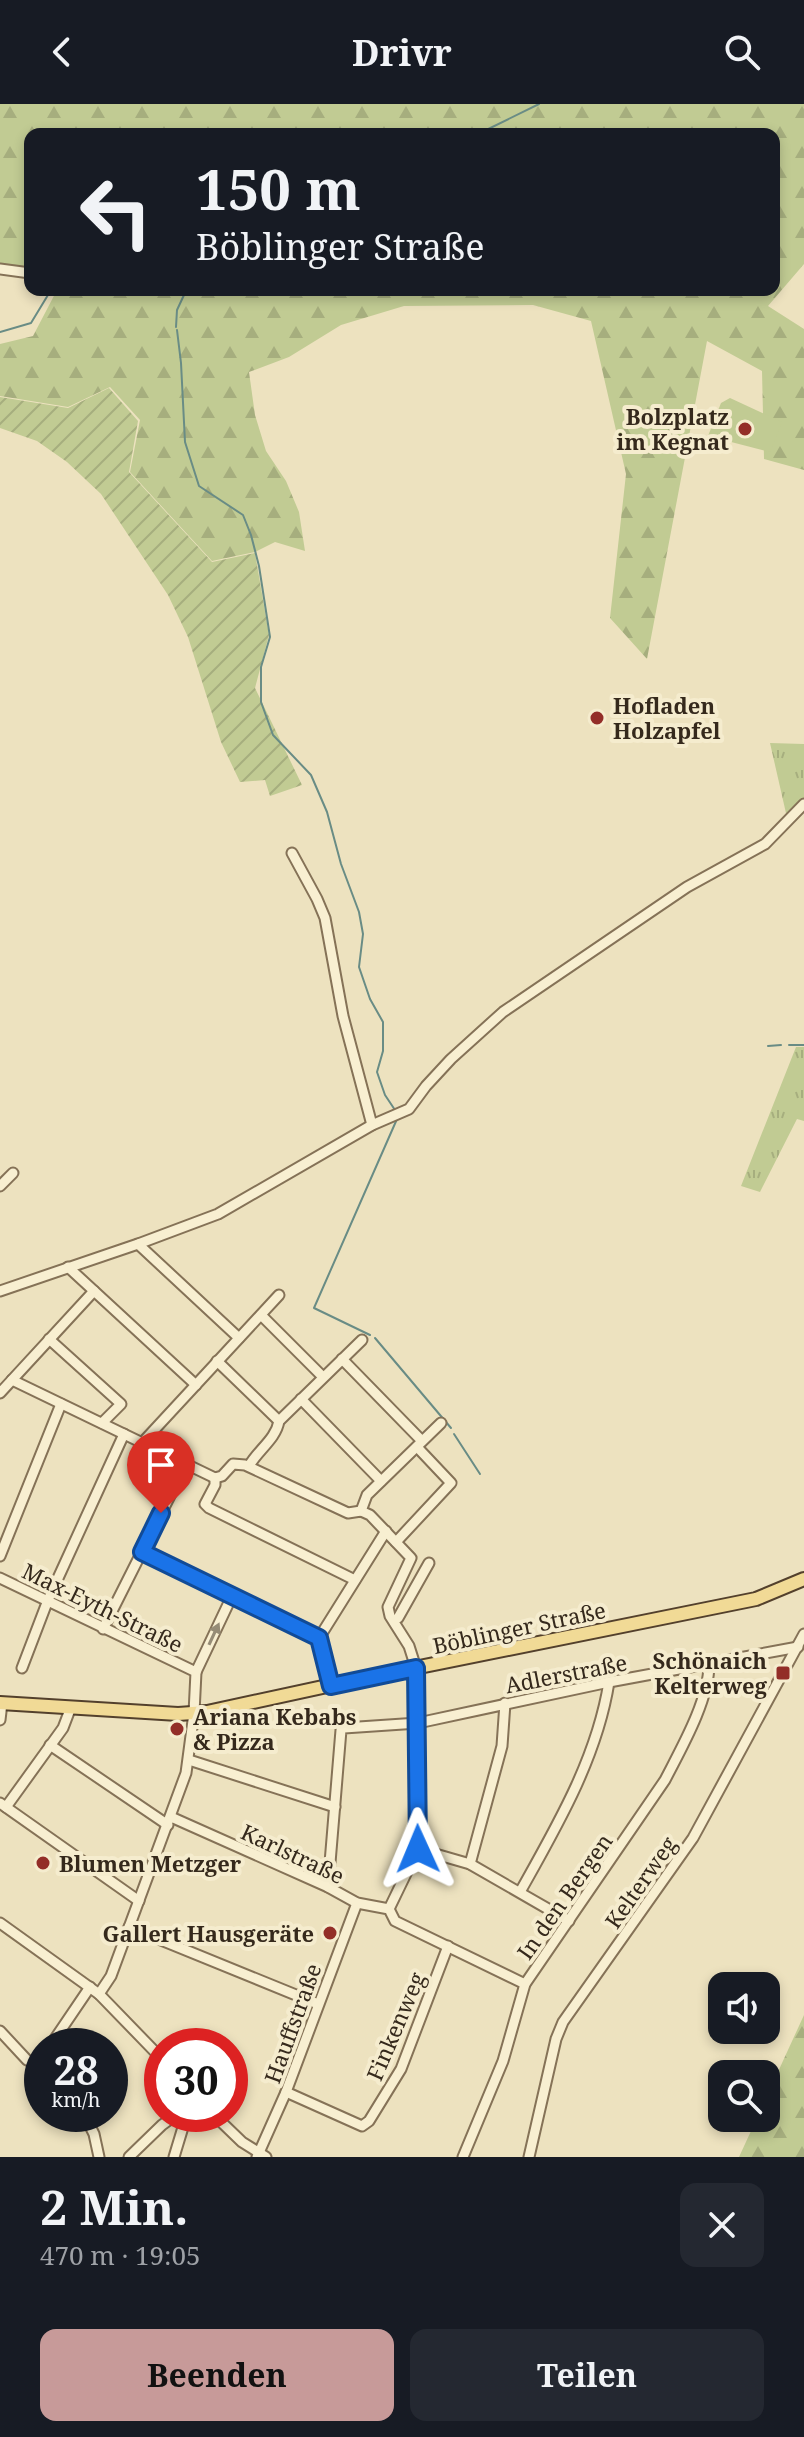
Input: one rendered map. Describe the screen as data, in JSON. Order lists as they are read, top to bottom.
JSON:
{
  "streets": {
    "main road": ["Böblinger Straße"],
    "street": [
      "Max-Eyth-Straße",
      "Adlerstraße",
      "Karlstraße",
      "Kelterweg",
      "In den Bergen",
      "Hauffstraße",
      "Finkenweg"
    ]
  },
  "crossings": [
    ["Max-Eyth-Straße", "Böblinger Straße"],
    ["Max-Eyth-Straße", "Karlstraße"],
    ["Adlerstraße", "Kelterweg"],
    ["Adlerstraße", "In den Bergen"],
    ["Karlstraße", "In den Bergen"],
    ["Karlstraße", "Hauffstraße"],
    ["Karlstraße", "Finkenweg"],
    ["Hauffstraße", "Finkenweg"]
  ],
  "places": {
    "other": [
      "Bolzplatz im Kegnat",
      "Hofladen Holzapfel",
      "Ariana Kebabs & Pizza",
      "Blumen Metzger",
      "Gallert Hausgeräte"
    ],
    "transit": ["Schönaich Kelterweg"]
  },
  "page": {
    "header": "Drivr",
    "turn": ["150 m", "Böblinger Straße"],
    "speed": "28 km/h",
    "limit": "30",
    "heading": ["2 Min.", "470 m · 19:05"],
    "buttons": ["Beenden", "Teilen"]
  }
}
